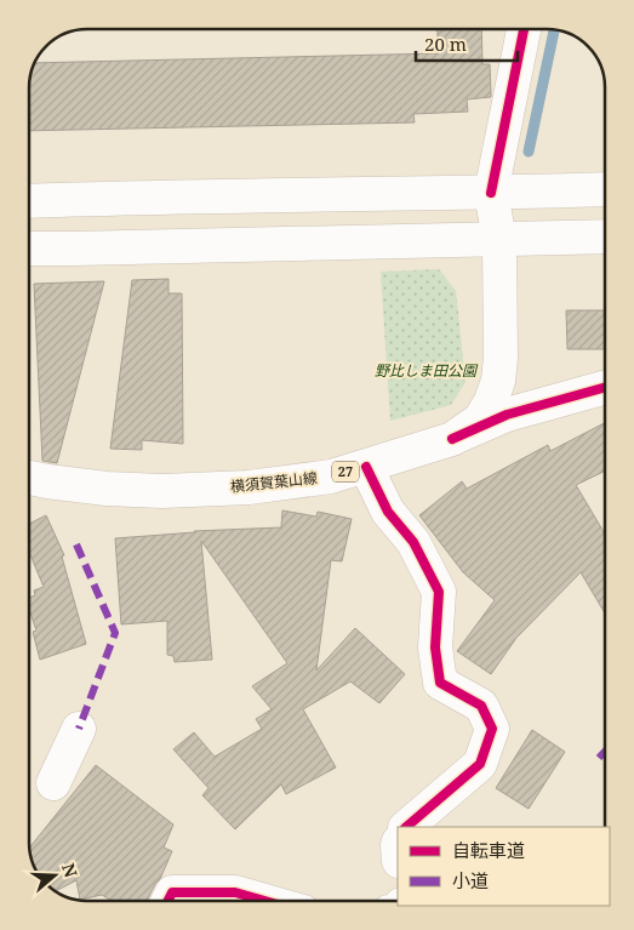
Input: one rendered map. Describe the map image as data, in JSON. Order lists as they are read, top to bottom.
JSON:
{
  "streets": {
    "main road": ["27", "横須賀葉山線"]
  },
  "parks": ["野比しま田公園"],
  "legend": ["自転車道", "小道"],
  "scale_bar": "20 m",
  "north": "right"
}
